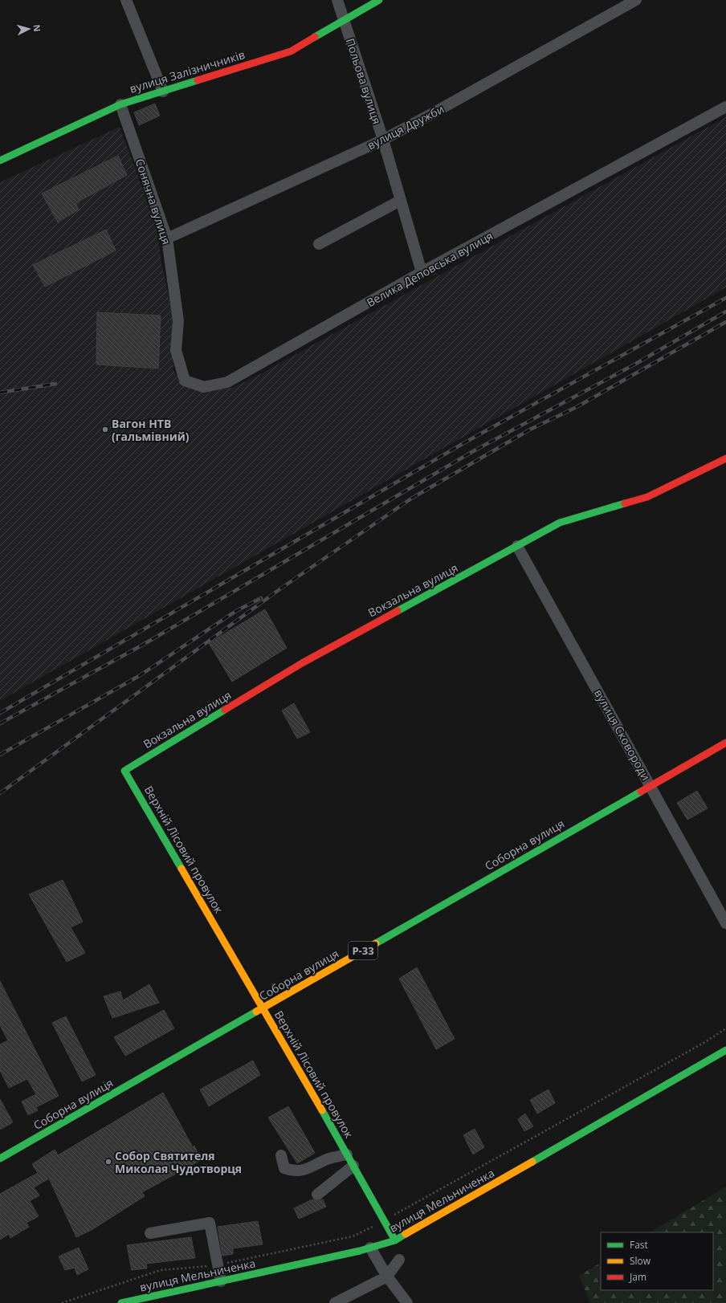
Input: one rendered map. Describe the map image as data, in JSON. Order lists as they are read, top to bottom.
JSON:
{
  "streets": {
    "street": [
      "вулиця Залізничників",
      "Польова вулиця",
      "вулиця Дружби",
      "Сонячна вулиця",
      "Велика Деповська вулиця",
      "Вокзальна вулиця",
      "вулиця Сковороди",
      "Соборна вулиця",
      "Верхній Лісовий провулок",
      "Р-33",
      "вулиця Мельниченка"
    ]
  },
  "crossings": [
    ["вулиця Залізничників", "Польова вулиця"],
    ["вулиця Залізничників", "Сонячна вулиця"],
    ["Польова вулиця", "вулиця Дружби"],
    ["Польова вулиця", "Велика Деповська вулиця"],
    ["вулиця Дружби", "Сонячна вулиця"],
    ["Сонячна вулиця", "Велика Деповська вулиця"],
    ["Вокзальна вулиця", "вулиця Сковороди"],
    ["Вокзальна вулиця", "Верхній Лісовий провулок"],
    ["вулиця Сковороди", "Соборна вулиця"],
    ["Соборна вулиця", "Верхній Лісовий провулок"],
    ["Верхній Лісовий провулок", "вулиця Мельниченка"]
  ],
  "places": ["Вагон НТВ (гальмівний)", "Собор Святителя Миколая Чудотворця"],
  "legend": ["Fast", "Slow", "Jam"],
  "north": "right"
}
